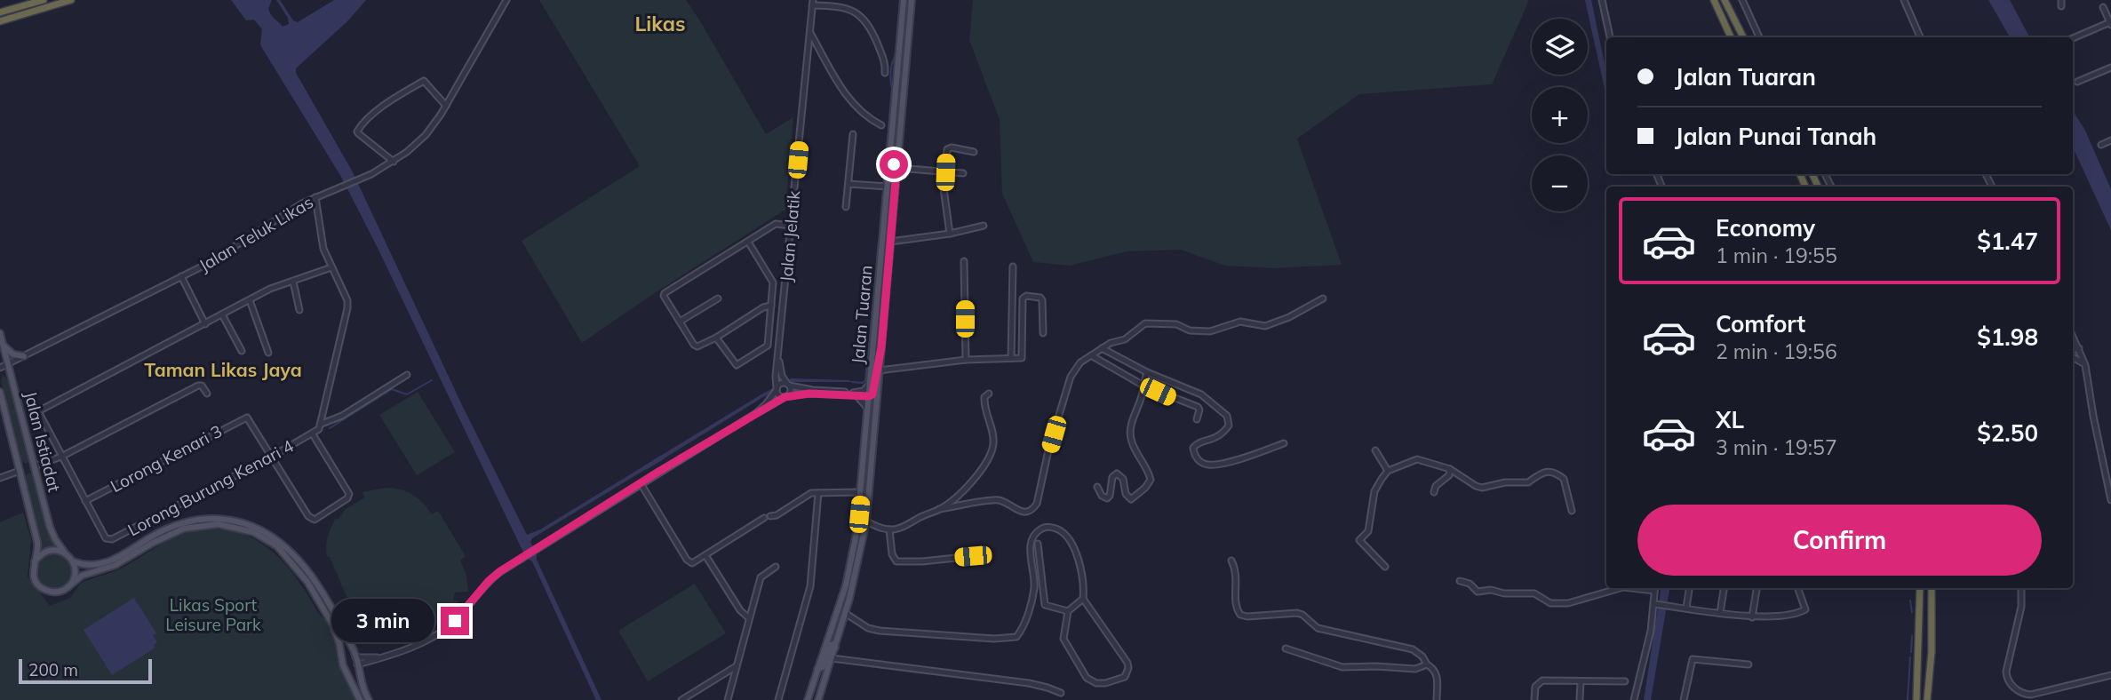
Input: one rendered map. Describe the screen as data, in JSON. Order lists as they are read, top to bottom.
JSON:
{
  "streets": {
    "main road": ["Jalan Tuaran", "Jalan Istiadat"],
    "street": [
      "Jalan Teluk Likas",
      "Jalan Jelatik",
      "Lorong Kenari 3",
      "Lorong Burung Kenari 4"
    ]
  },
  "crossings": [
    ["Jalan Teluk Likas", "Jalan Istiadat"],
    ["Lorong Kenari 3", "Lorong Burung Kenari 4"]
  ],
  "districts": ["Likas", "Taman Likas Jaya"],
  "parks": ["Likas Sport Leisure Park"],
  "scale_bar": "200 m",
  "page": {
    "map_buttons": ["+", "−"],
    "banner": ["Jalan Tuaran", "Jalan Punai Tanah"],
    "list": [
      {
        "name": "Economy",
        "note": "1 min · 19:55",
        "value": "$1.47"
      },
      {
        "name": "Comfort",
        "note": "2 min · 19:56",
        "value": "$1.98"
      },
      {
        "name": "XL",
        "note": "3 min · 19:57",
        "value": "$2.50"
      }
    ],
    "buttons": "Confirm",
    "bubble": "3 min",
    "scale": "200 m"
  }
}
